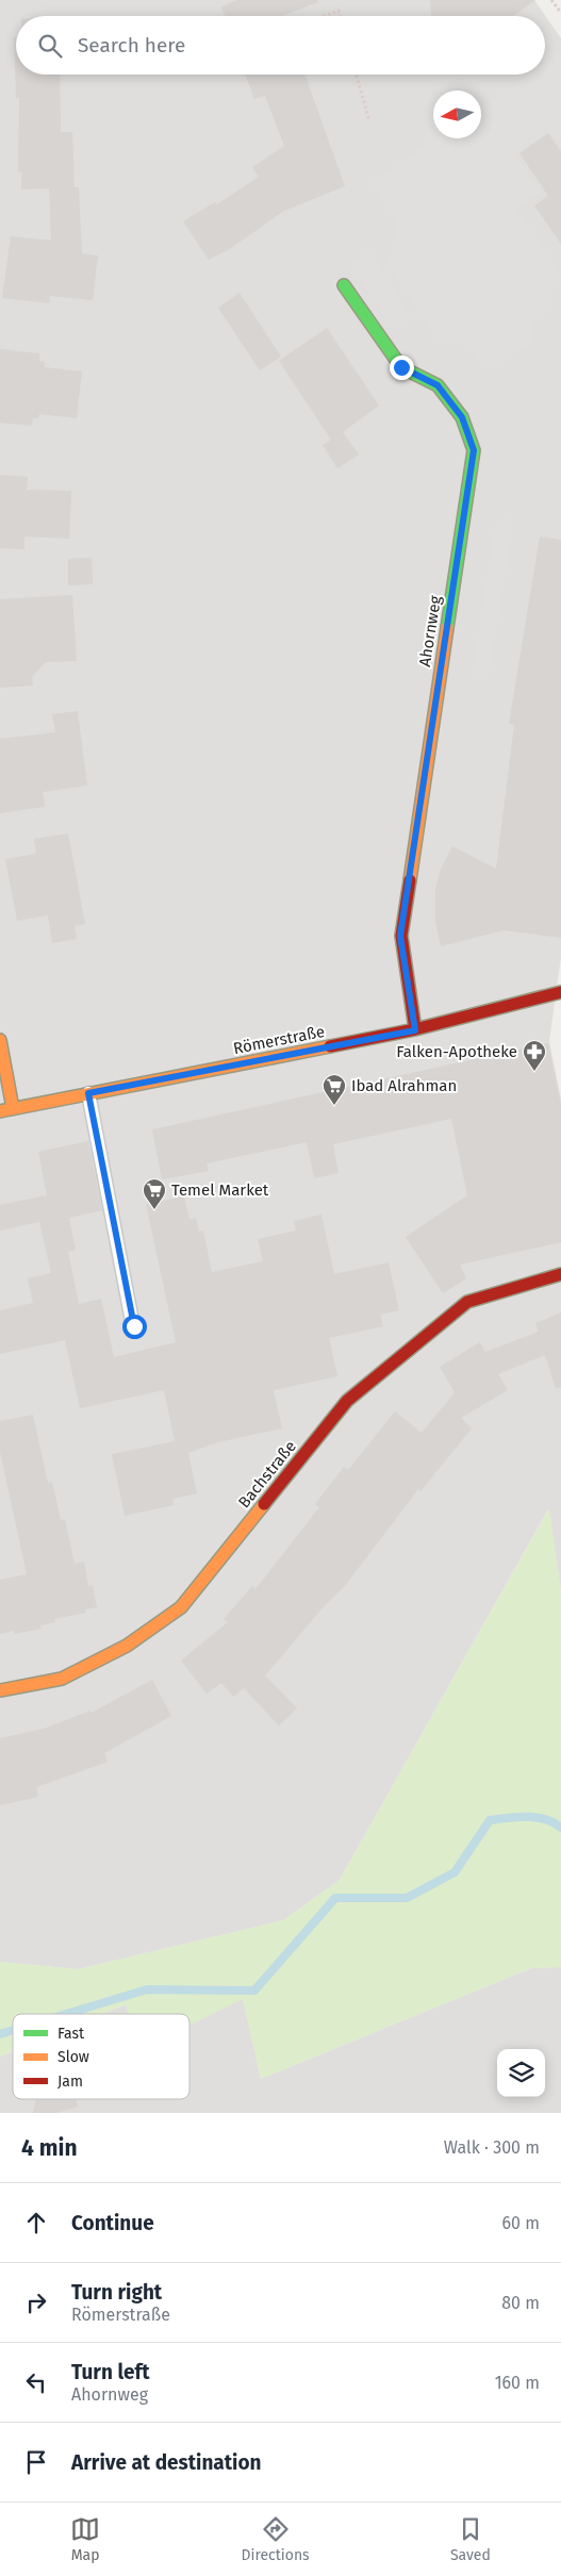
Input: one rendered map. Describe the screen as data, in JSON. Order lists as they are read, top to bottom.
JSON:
{
  "streets": {
    "street": ["Ahornweg", "Römerstraße", "Bachstraße"]
  },
  "crossings": [
    ["Ahornweg", "Römerstraße"]
  ],
  "places": {
    "pharmacy": ["Falken-Apotheke"],
    "supermarket": ["Ibad Alrahman", "Temel Market"]
  },
  "legend": ["Fast", "Slow", "Jam"],
  "north": "left",
  "page": {
    "search": "Search here",
    "heading": ["4 min", "Walk · 300 m"],
    "list": [
      ["Continue", "60 m"],
      ["Turn right", "Römerstraße", "80 m"],
      ["Turn left", "Ahornweg", "160 m"],
      "Arrive at destination"
    ],
    "nav": ["Map", "Directions", "Saved"]
  }
}
